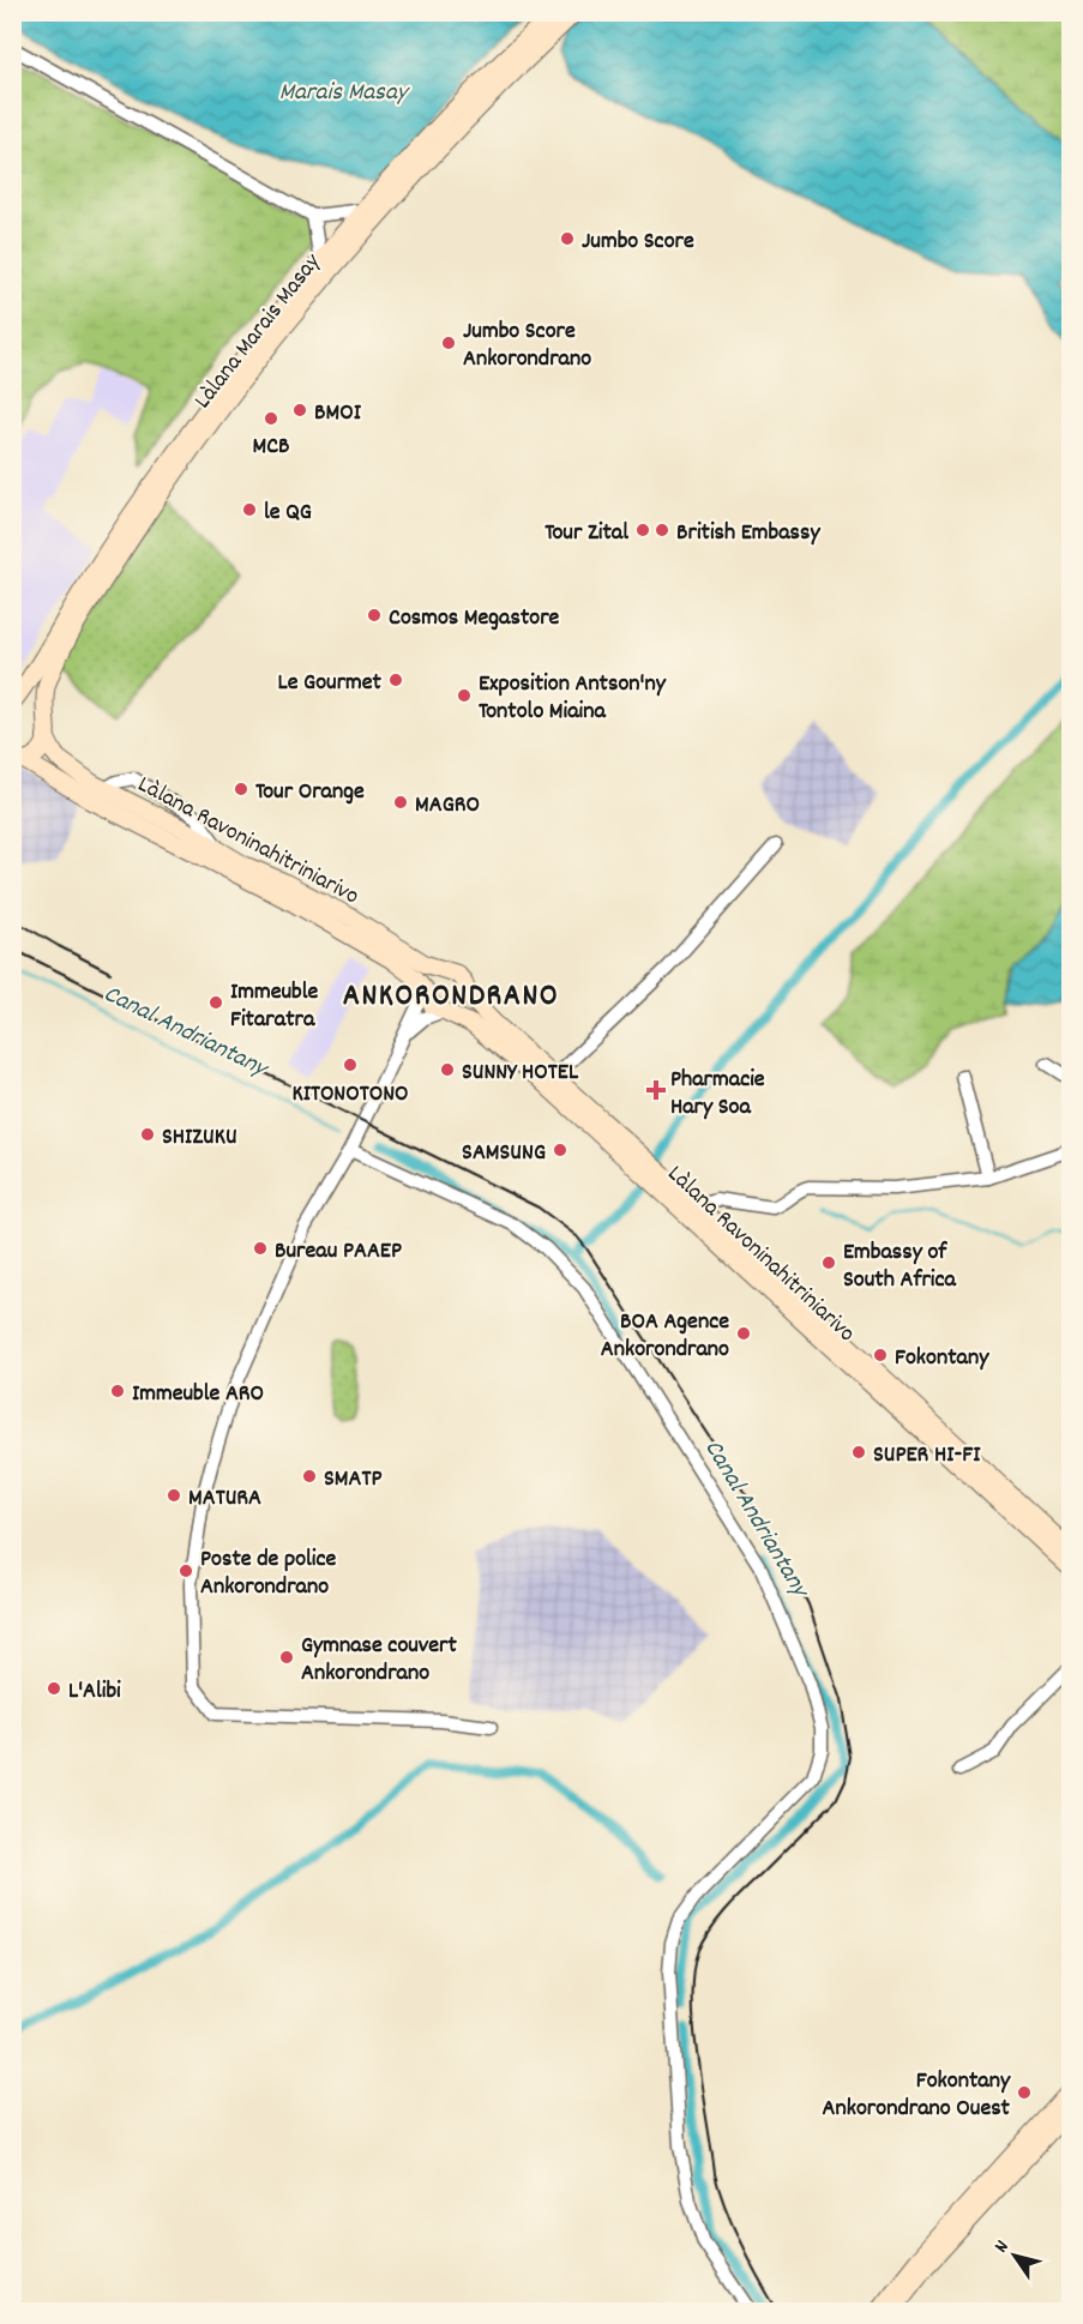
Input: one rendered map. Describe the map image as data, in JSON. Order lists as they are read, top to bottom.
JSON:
{
  "streets": {
    "main road": ["Làlana Marais Masay", "Làlana Ravoninahitriniarivo"]
  },
  "crossings": [
    ["Làlana Marais Masay", "Làlana Ravoninahitriniarivo"]
  ],
  "districts": ["ANKORONDRANO"],
  "water": ["Marais Masay", "Canal Andriantany"],
  "places": {
    "other": [
      "Jumbo Score",
      "Jumbo Score Ankorondrano",
      "BMOI",
      "MCB",
      "le QG",
      "Tour Zital",
      "British Embassy",
      "Cosmos Megastore",
      "Le Gourmet",
      "Exposition Antson'ny Tontolo Miaina",
      "Tour Orange",
      "MAGRO",
      "Immeuble Fitaratra",
      "KITONOTONO",
      "SUNNY HOTEL",
      "SHIZUKU",
      "SAMSUNG",
      "Bureau PAAEP",
      "Embassy of South Africa",
      "BOA Agence Ankorondrano",
      "Fokontany",
      "Immeuble ARO",
      "SUPER HI-FI",
      "SMATP",
      "MATURA",
      "Poste de police Ankorondrano",
      "Gymnase couvert Ankorondrano",
      "L'Alibi",
      "Fokontany Ankorondrano Ouest"
    ],
    "health": ["Pharmacie Hary Soa"]
  },
  "north": "top left"
}
